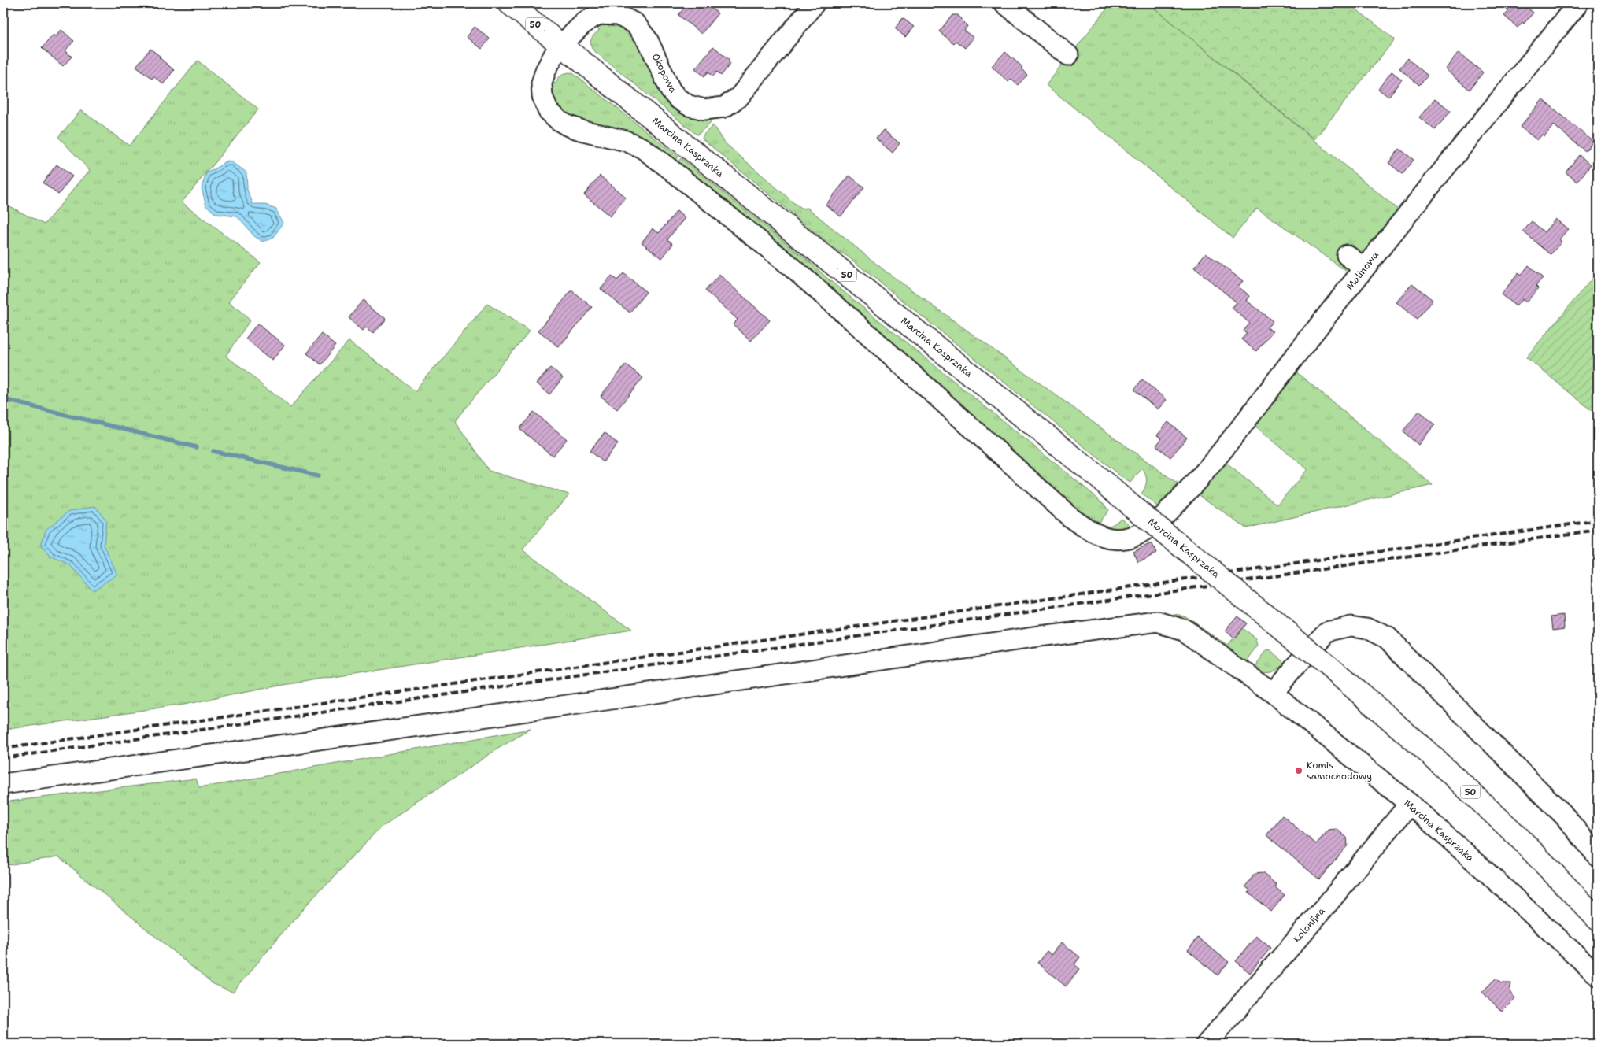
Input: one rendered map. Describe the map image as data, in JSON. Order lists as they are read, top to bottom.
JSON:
{
  "streets": {
    "main road": ["50", "Marcina Kasprzaka"],
    "street": ["Okopowa", "Malinowa", "Kolonijna"]
  },
  "crossings": [
    ["Okopowa", "Marcina Kasprzaka"],
    ["Marcina Kasprzaka", "Malinowa"],
    ["Marcina Kasprzaka", "Kolonijna"]
  ],
  "places": ["Komis samochodowy"]
}
